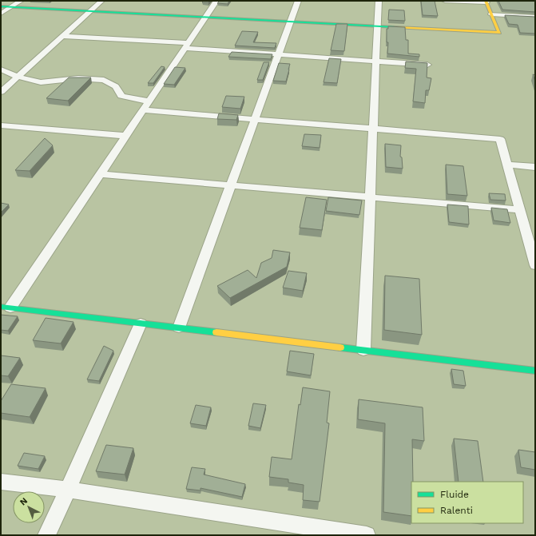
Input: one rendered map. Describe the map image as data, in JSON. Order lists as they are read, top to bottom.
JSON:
{
  "legend": ["Fluide", "Ralenti"],
  "north": "top left"
}
